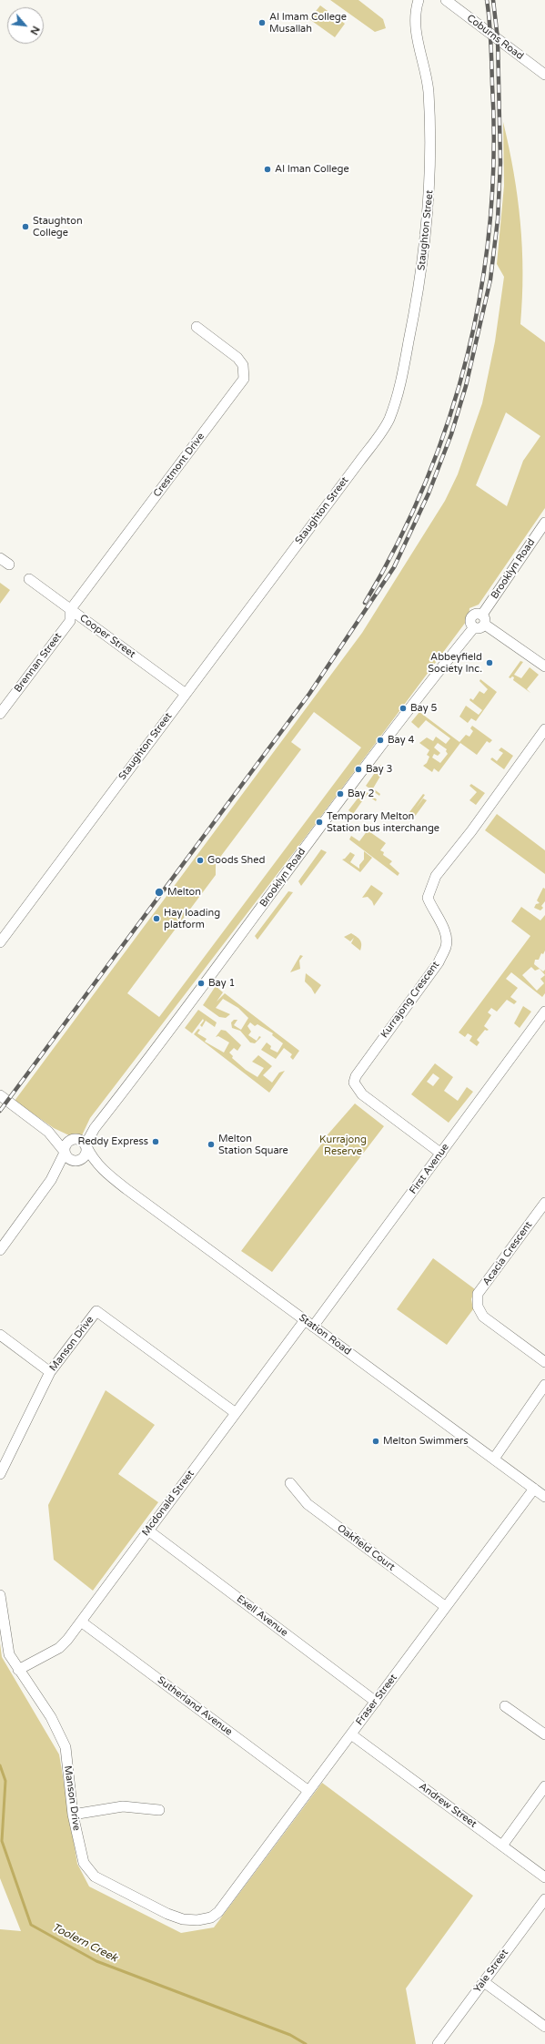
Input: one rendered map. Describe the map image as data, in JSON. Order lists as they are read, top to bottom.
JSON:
{
  "streets": {
    "street": [
      "Coburns Road",
      "Staughton Street",
      "Crestmont Drive",
      "Brooklyn Road",
      "Cooper Street",
      "Brennan Street",
      "Kurrajong Crescent",
      "First Avenue",
      "Acacia Crescent",
      "Station Road",
      "Manson Drive",
      "Mcdonald Street",
      "Oakfield Court",
      "Exell Avenue",
      "Fraser Street",
      "Sutherland Avenue",
      "Andrew Street",
      "Yale Street"
    ]
  },
  "crossings": [
    ["Staughton Street", "Cooper Street"],
    ["Crestmont Drive", "Cooper Street"],
    ["Crestmont Drive", "Brennan Street"],
    ["Brooklyn Road", "Station Road"],
    ["Cooper Street", "Brennan Street"],
    ["Kurrajong Crescent", "First Avenue"],
    ["First Avenue", "Station Road"],
    ["Station Road", "Mcdonald Street"],
    ["Station Road", "Fraser Street"],
    ["Manson Drive", "Mcdonald Street"],
    ["Manson Drive", "Fraser Street"],
    ["Mcdonald Street", "Exell Avenue"],
    ["Mcdonald Street", "Sutherland Avenue"],
    ["Oakfield Court", "Fraser Street"],
    ["Exell Avenue", "Fraser Street"],
    ["Fraser Street", "Sutherland Avenue"],
    ["Fraser Street", "Andrew Street"]
  ],
  "water": ["Toolern Creek"],
  "parks": ["Kurrajong Reserve"],
  "places": [
    "Al Imam College Musallah",
    "Al Iman College",
    "Staughton College",
    "Abbeyfield Society Inc.",
    "Bay 5",
    "Bay 4",
    "Bay 3",
    "Bay 2",
    "Temporary Melton Station bus interchange",
    "Goods Shed",
    "Melton",
    "Hay loading platform",
    "Bay 1",
    "Reddy Express",
    "Melton Station Square",
    "Melton Swimmers"
  ],
  "north": "bottom right"
}
